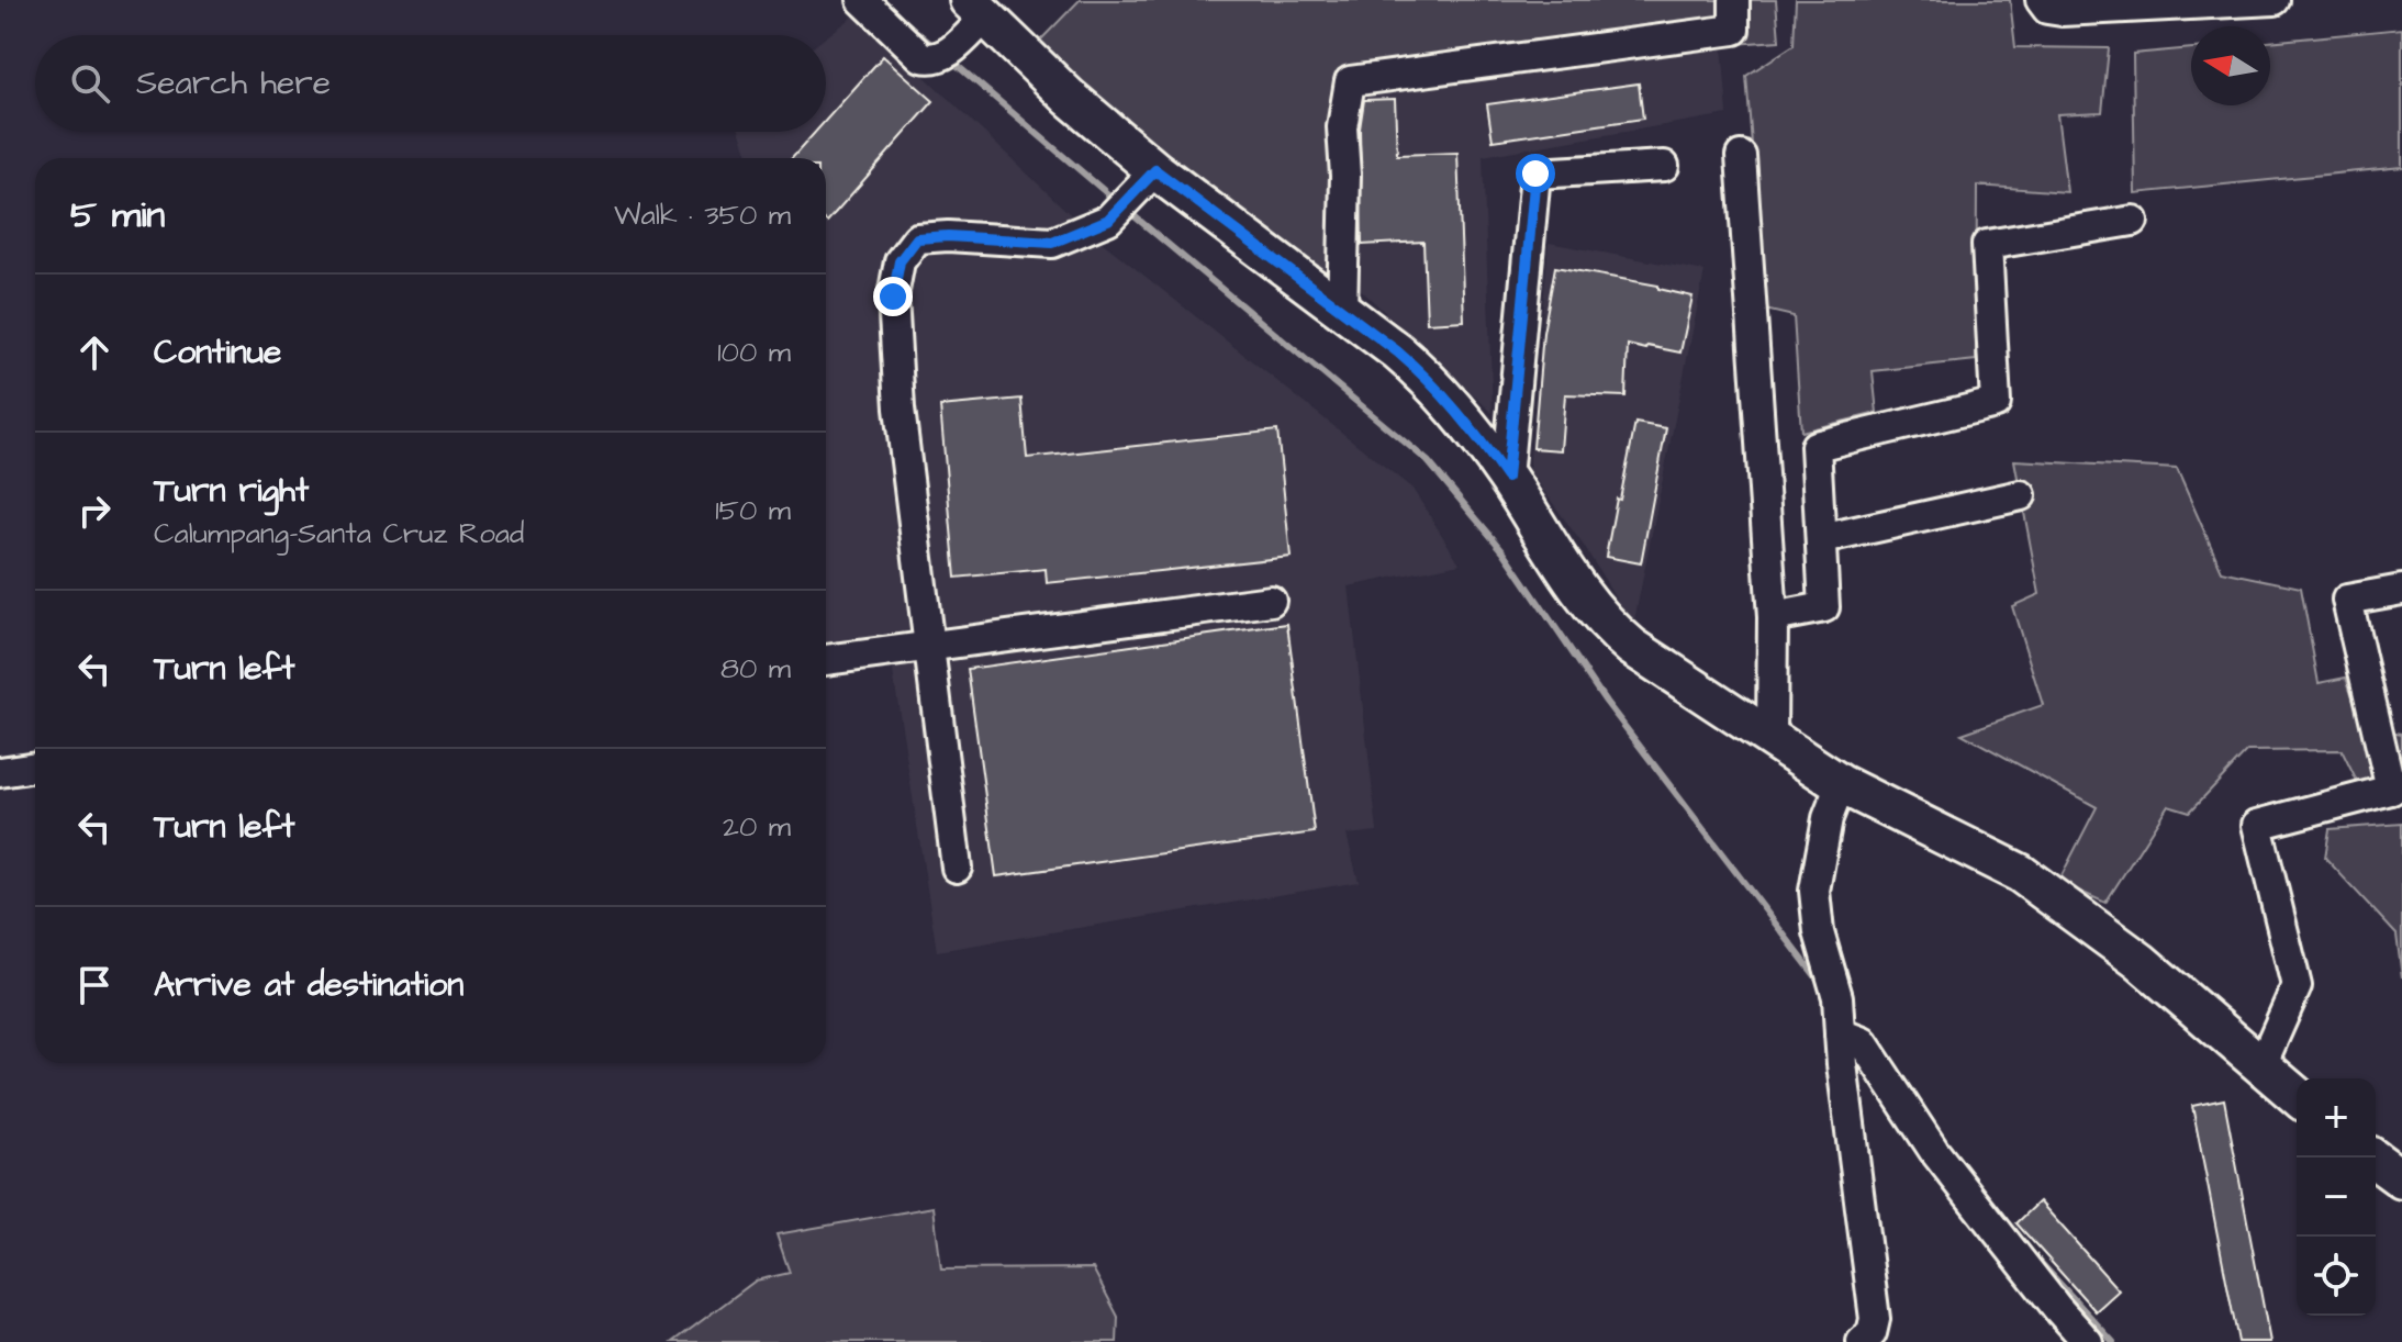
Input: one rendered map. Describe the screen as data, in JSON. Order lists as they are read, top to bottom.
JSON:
{
  "north": "left",
  "page": {
    "search": "Search here",
    "heading": ["5 min", "Walk · 350 m"],
    "list": [
      ["Continue", "100 m"],
      ["Turn right", "Calumpang-Santa Cruz Road", "150 m"],
      ["Turn left", "80 m"],
      ["Turn left", "20 m"],
      "Arrive at destination"
    ],
    "map_buttons": ["+", "−"]
  }
}
